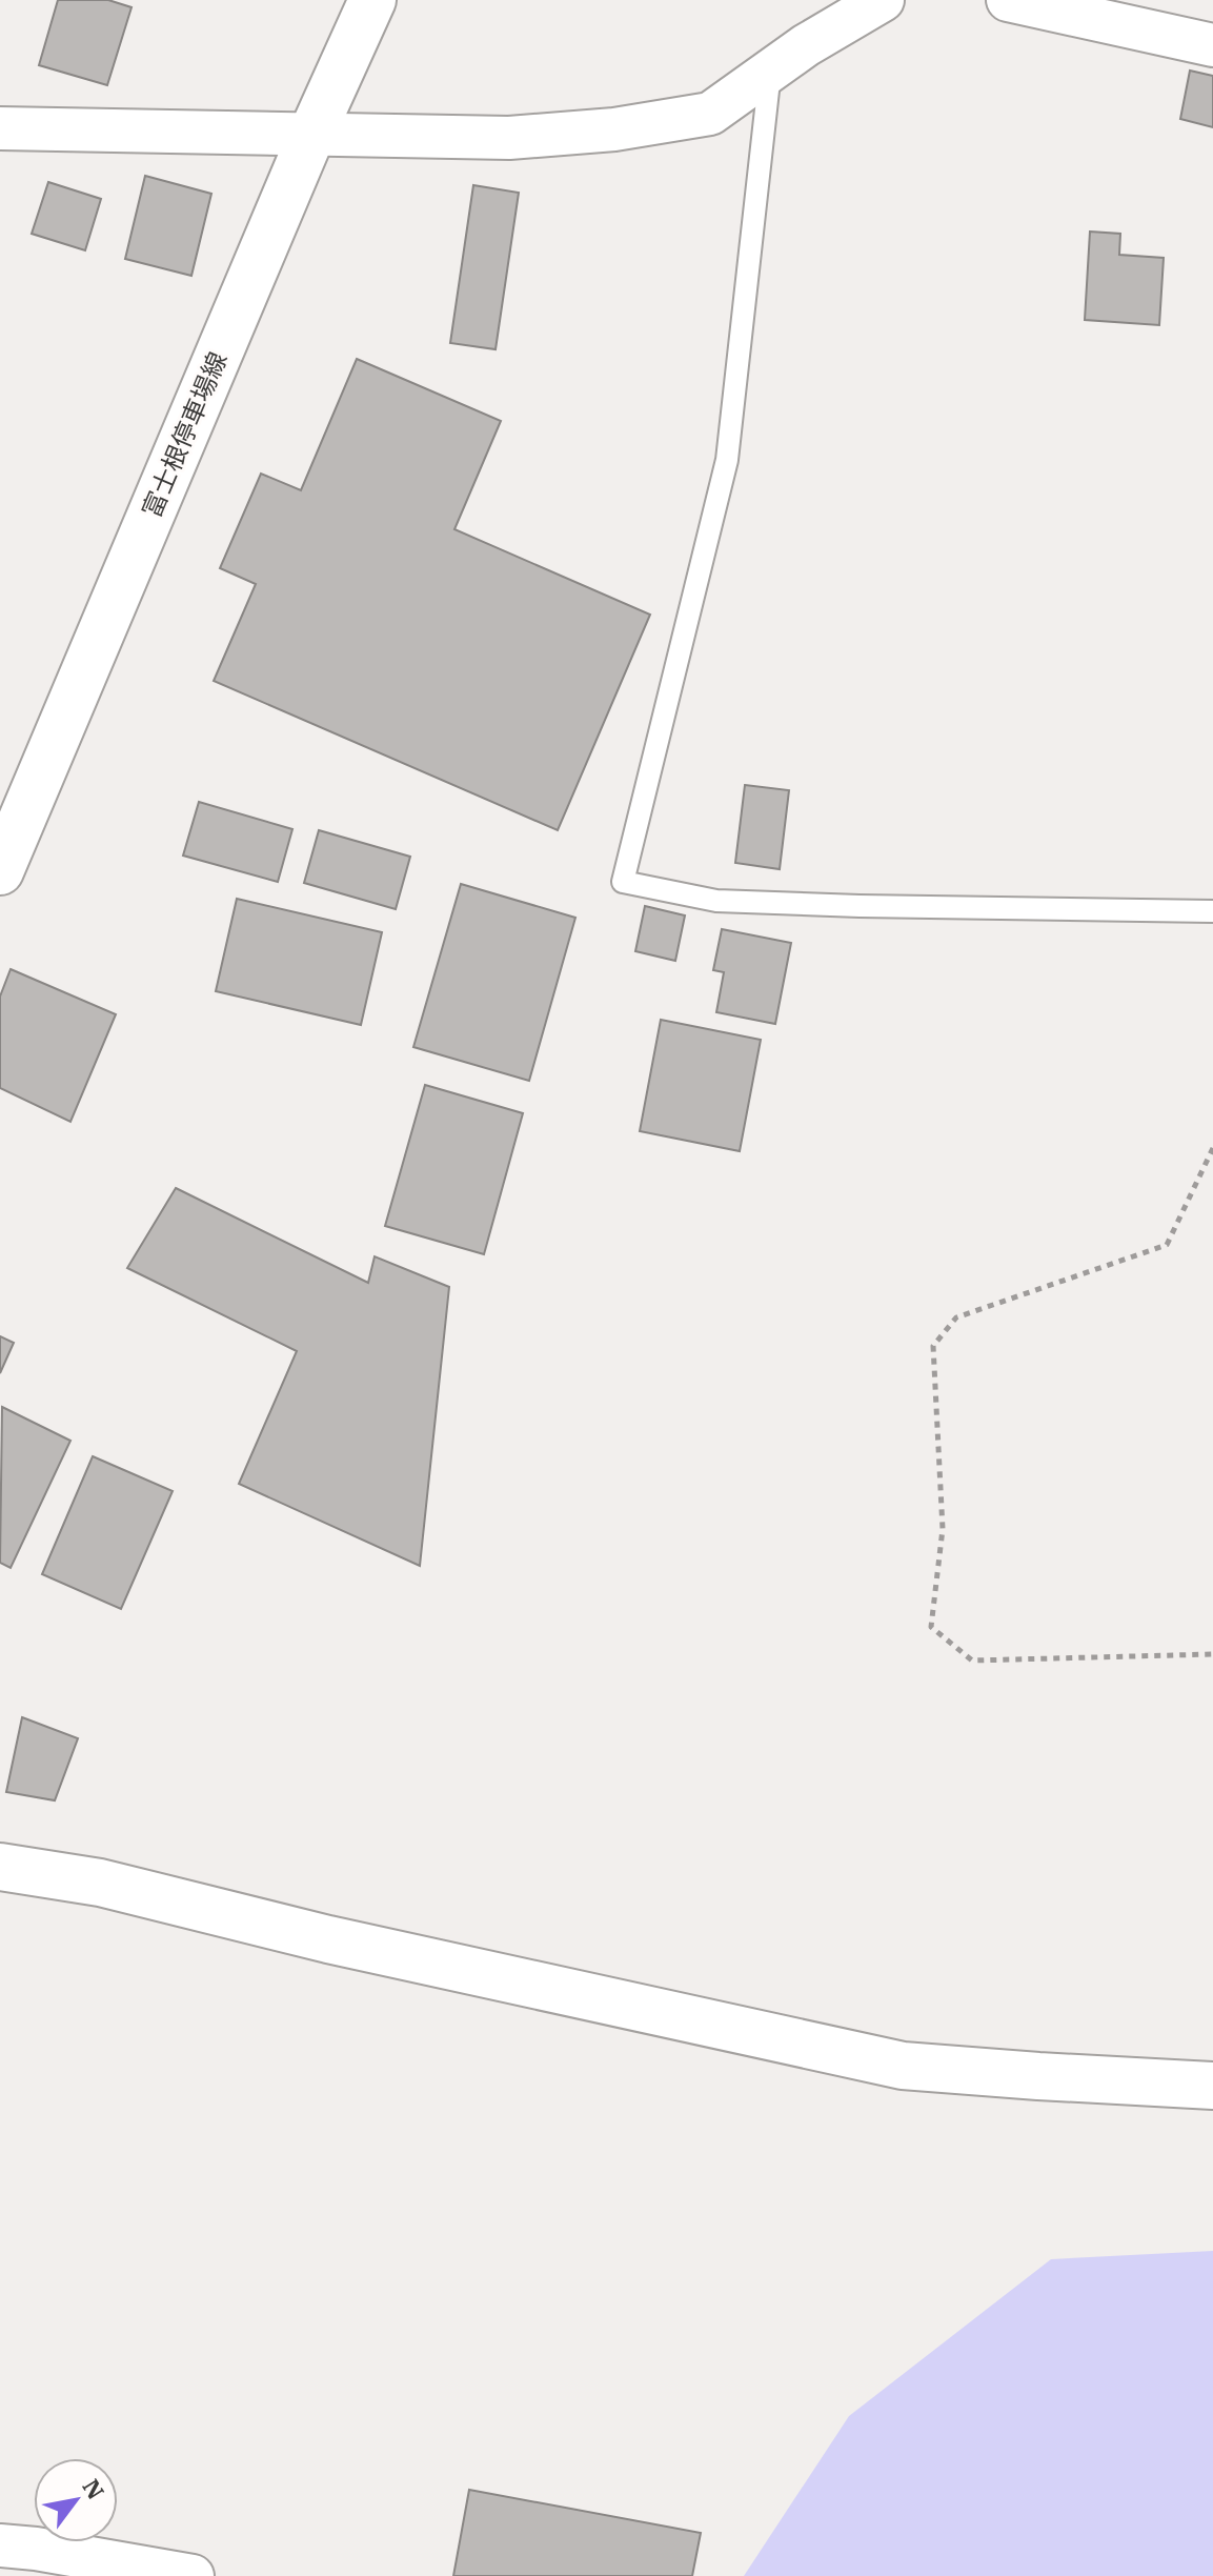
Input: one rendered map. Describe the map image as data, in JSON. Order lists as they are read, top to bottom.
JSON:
{
  "streets": {
    "street": ["富士根停車場線"]
  },
  "north": "top right"
}
